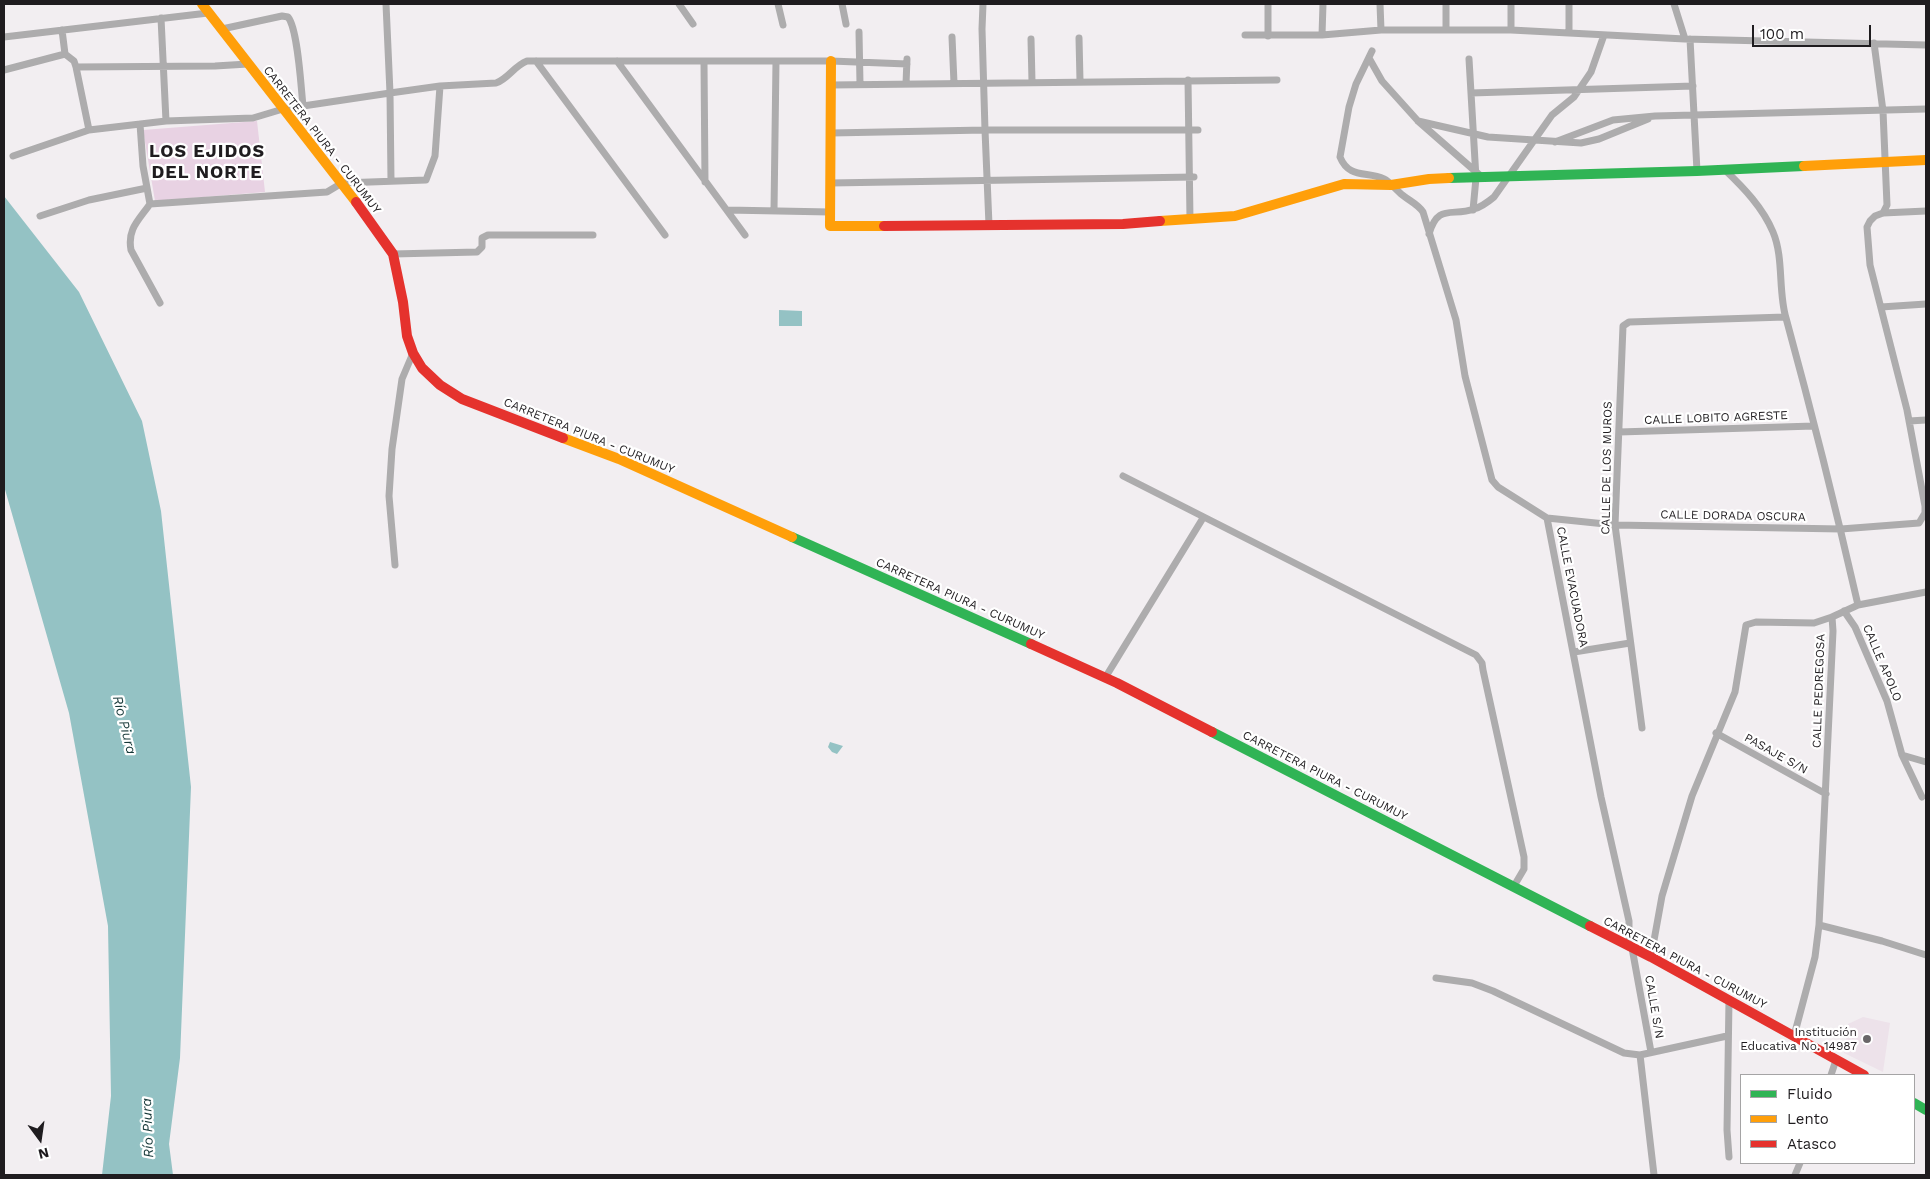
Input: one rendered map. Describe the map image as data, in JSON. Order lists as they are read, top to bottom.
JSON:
{
  "streets": {
    "main road": ["CARRETERA PIURA - CURUMUY"],
    "street": [
      "CALLE LOBITO AGRESTE",
      "CALLE DE LOS MUROS",
      "CALLE DORADA OSCURA",
      "CALLE EVACUADORA",
      "CALLE APOLO",
      "CALLE PEDREGOSA",
      "PASAJE S/N",
      "CALLE S/N"
    ]
  },
  "crossings": [
    ["CARRETERA PIURA - CURUMUY", "CALLE EVACUADORA"],
    ["CARRETERA PIURA - CURUMUY", "CALLE PEDREGOSA"],
    ["CARRETERA PIURA - CURUMUY", "CALLE S/N"],
    ["CALLE LOBITO AGRESTE", "CALLE DE LOS MUROS"],
    ["CALLE DE LOS MUROS", "CALLE DORADA OSCURA"],
    ["CALLE DORADA OSCURA", "CALLE EVACUADORA"],
    ["CALLE EVACUADORA", "CALLE S/N"],
    ["CALLE APOLO", "CALLE PEDREGOSA"],
    ["CALLE PEDREGOSA", "PASAJE S/N"]
  ],
  "districts": ["LOS EJIDOS DEL NORTE"],
  "water": ["Río Piura"],
  "places": ["Institución Educativa No. 14987"],
  "legend": ["Fluido", "Lento", "Atasco"],
  "scale_bar": "100 m",
  "north": "bottom"
}
